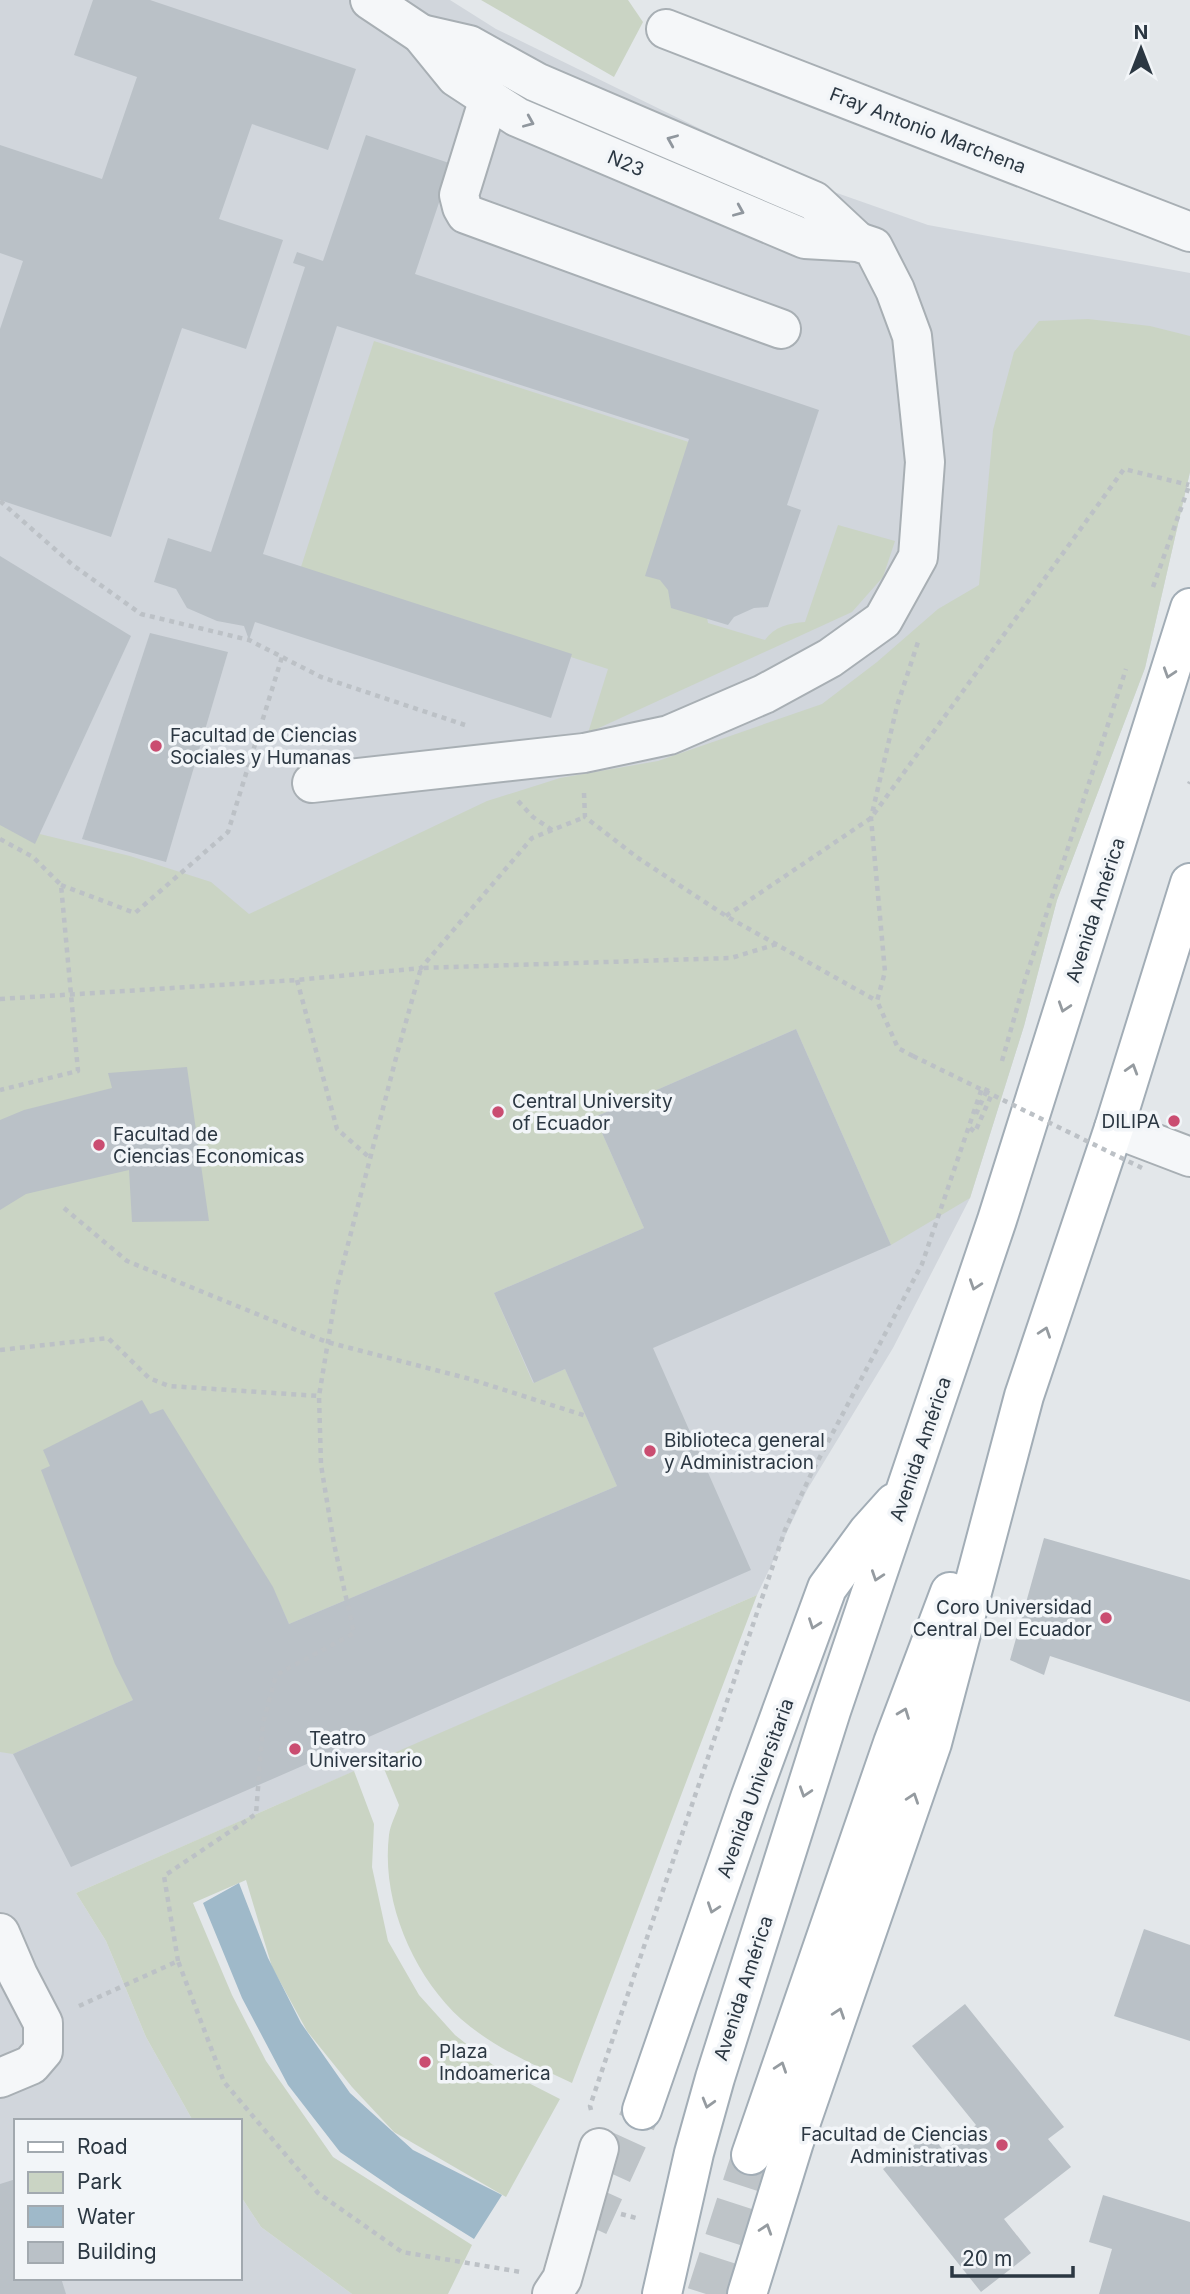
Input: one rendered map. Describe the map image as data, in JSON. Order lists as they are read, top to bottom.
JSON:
{
  "streets": {
    "main road": ["Avenida América", "Avenida Universitaria"],
    "street": ["Fray Antonio Marchena", "N23"]
  },
  "crossings": [
    ["Avenida América", "Avenida Universitaria"]
  ],
  "places": [
    "Facultad de Ciencias Sociales y Humanas",
    "Central University of Ecuador",
    "DILIPA",
    "Facultad de Ciencias Economicas",
    "Biblioteca general y Administracion",
    "Coro Universidad Central Del Ecuador",
    "Teatro Universitario",
    "Plaza Indoamerica",
    "Facultad de Ciencias Administrativas"
  ],
  "legend": [
    "Road",
    "Park",
    "Water",
    "Building"
  ],
  "scale_bar": "20 m",
  "north": "top"
}
